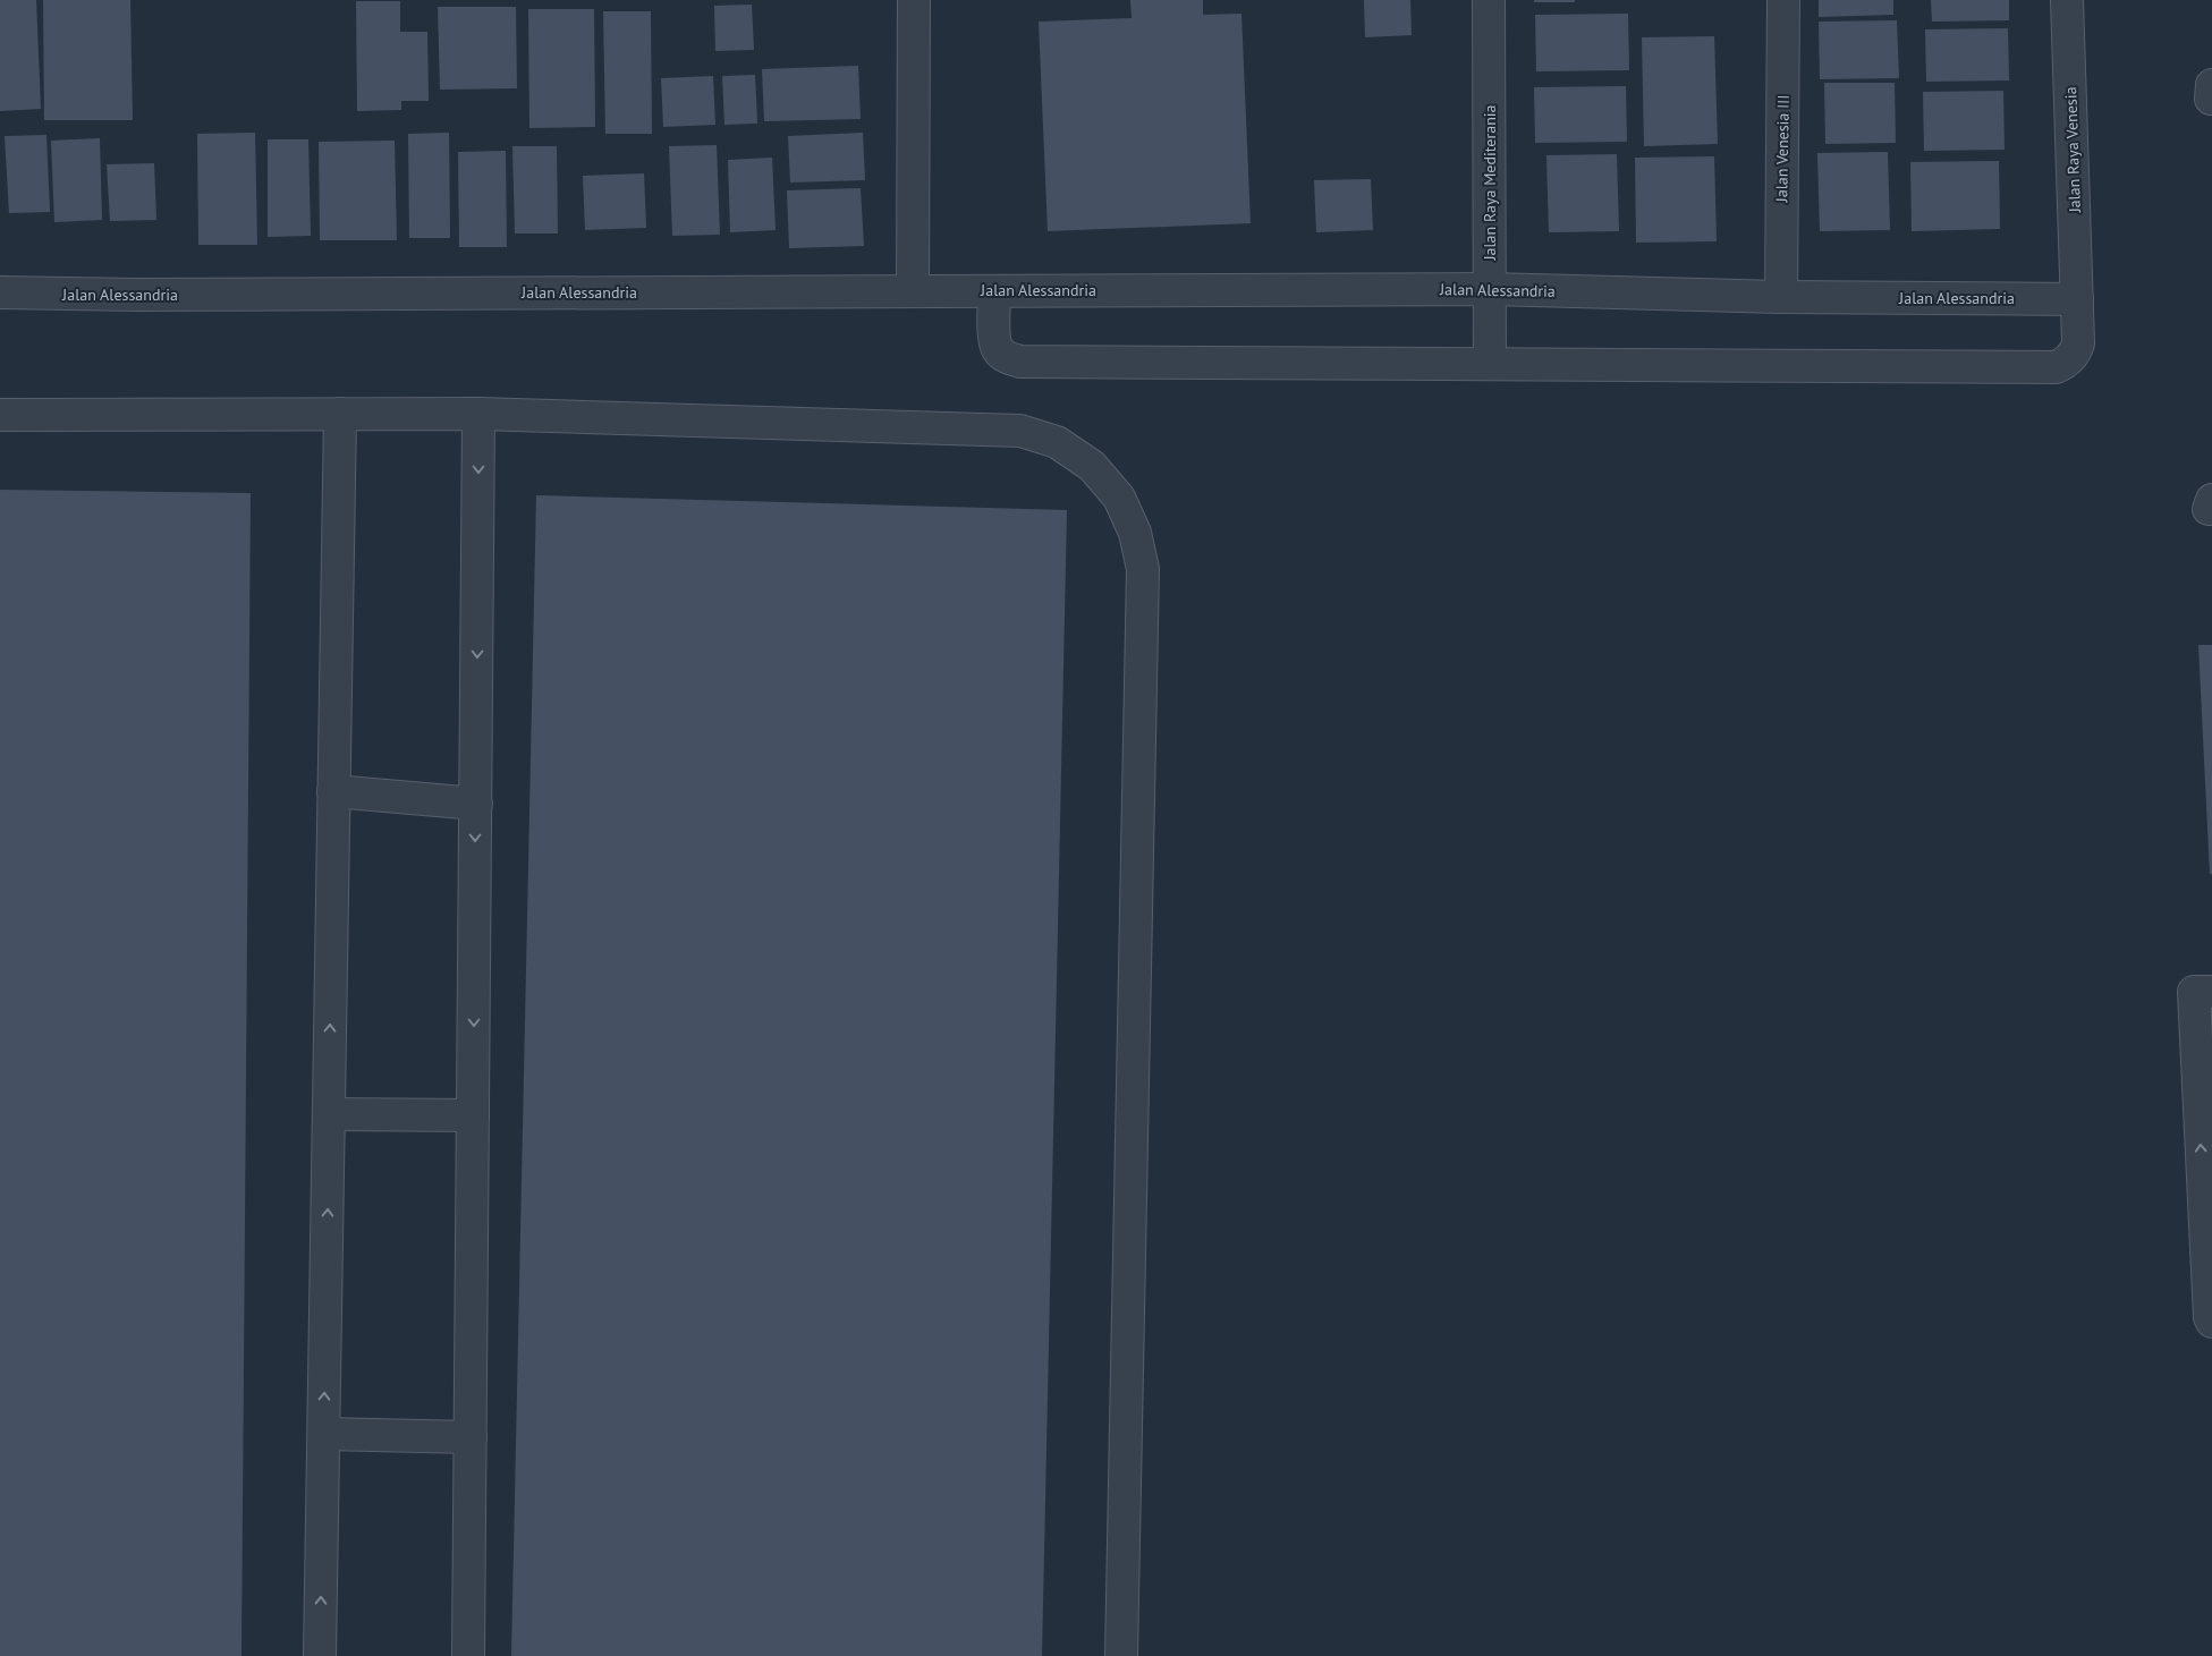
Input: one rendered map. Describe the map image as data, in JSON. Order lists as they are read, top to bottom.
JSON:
{
  "streets": {
    "street": [
      "Jalan Venesia III",
      "Jalan Raya Venesia",
      "Jalan Raya Mediterania",
      "Jalan Alessandria"
    ]
  },
  "crossings": [
    ["Jalan Venesia III", "Jalan Alessandria"],
    ["Jalan Raya Venesia", "Jalan Raya Mediterania"],
    ["Jalan Raya Venesia", "Jalan Alessandria"],
    ["Jalan Raya Mediterania", "Jalan Alessandria"]
  ]
}
